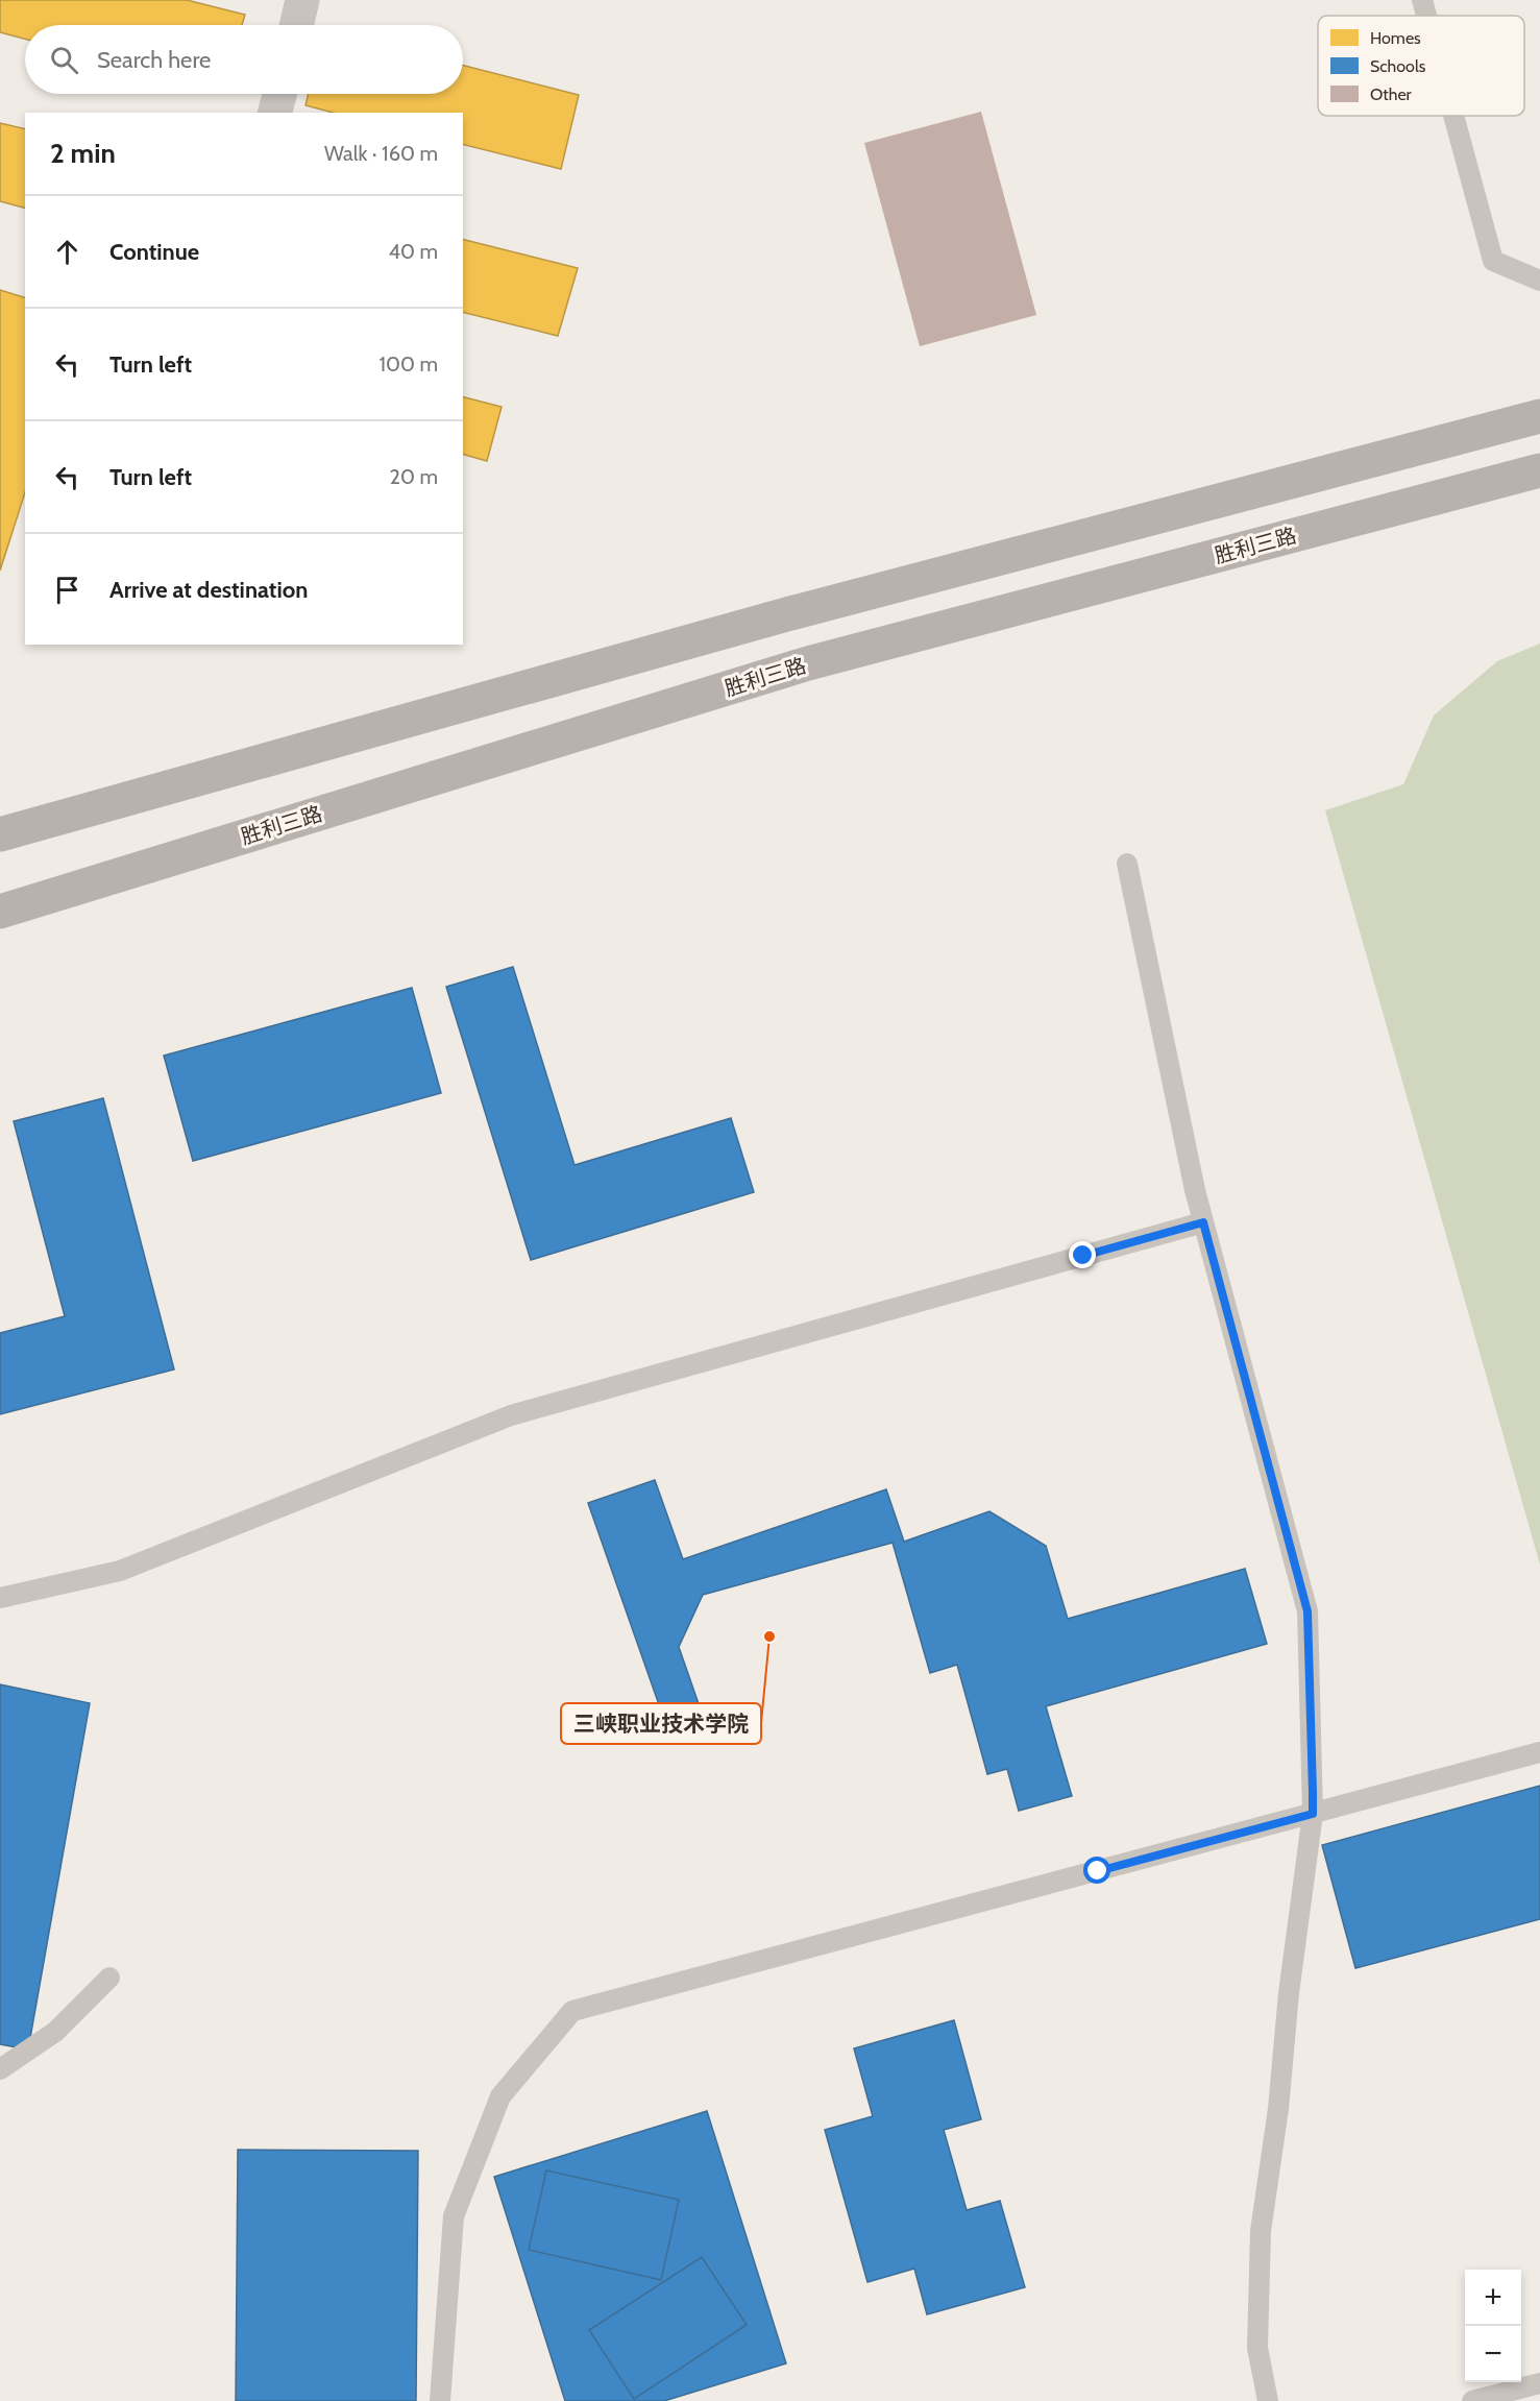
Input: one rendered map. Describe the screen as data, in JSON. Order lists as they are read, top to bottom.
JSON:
{
  "streets": {
    "main road": ["胜利三路"]
  },
  "places": ["三峡职业技术学院"],
  "legend": ["Homes", "Schools", "Other"],
  "page": {
    "search": "Search here",
    "heading": ["2 min", "Walk · 160 m"],
    "list": [
      ["Continue", "40 m"],
      ["Turn left", "100 m"],
      ["Turn left", "20 m"],
      "Arrive at destination"
    ],
    "map_buttons": ["+", "−"]
  }
}
